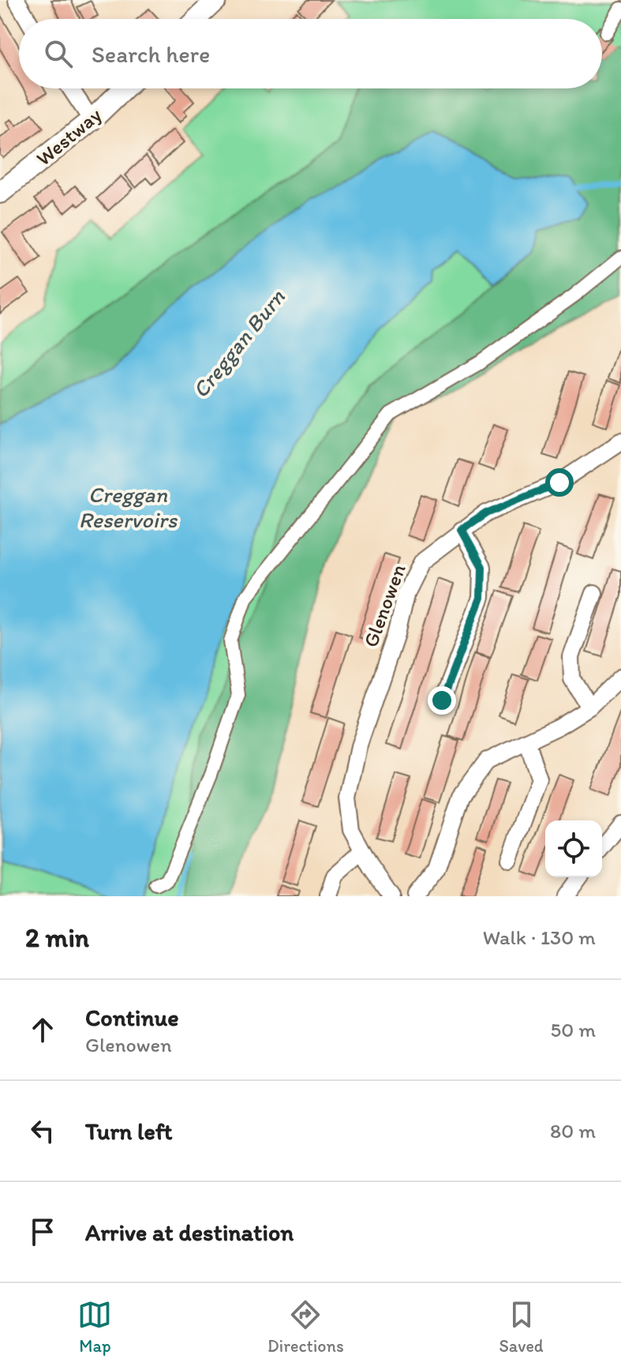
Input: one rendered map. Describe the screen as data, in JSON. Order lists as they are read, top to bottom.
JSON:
{
  "streets": {
    "street": ["Westway", "Glenowen"]
  },
  "water": ["Creggan Burn", "Creggan Reservoirs"],
  "page": {
    "search": "Search here",
    "heading": ["2 min", "Walk · 130 m"],
    "list": [
      ["Continue", "Glenowen", "50 m"],
      ["Turn left", "80 m"],
      "Arrive at destination"
    ],
    "nav": ["Map", "Directions", "Saved"]
  }
}
